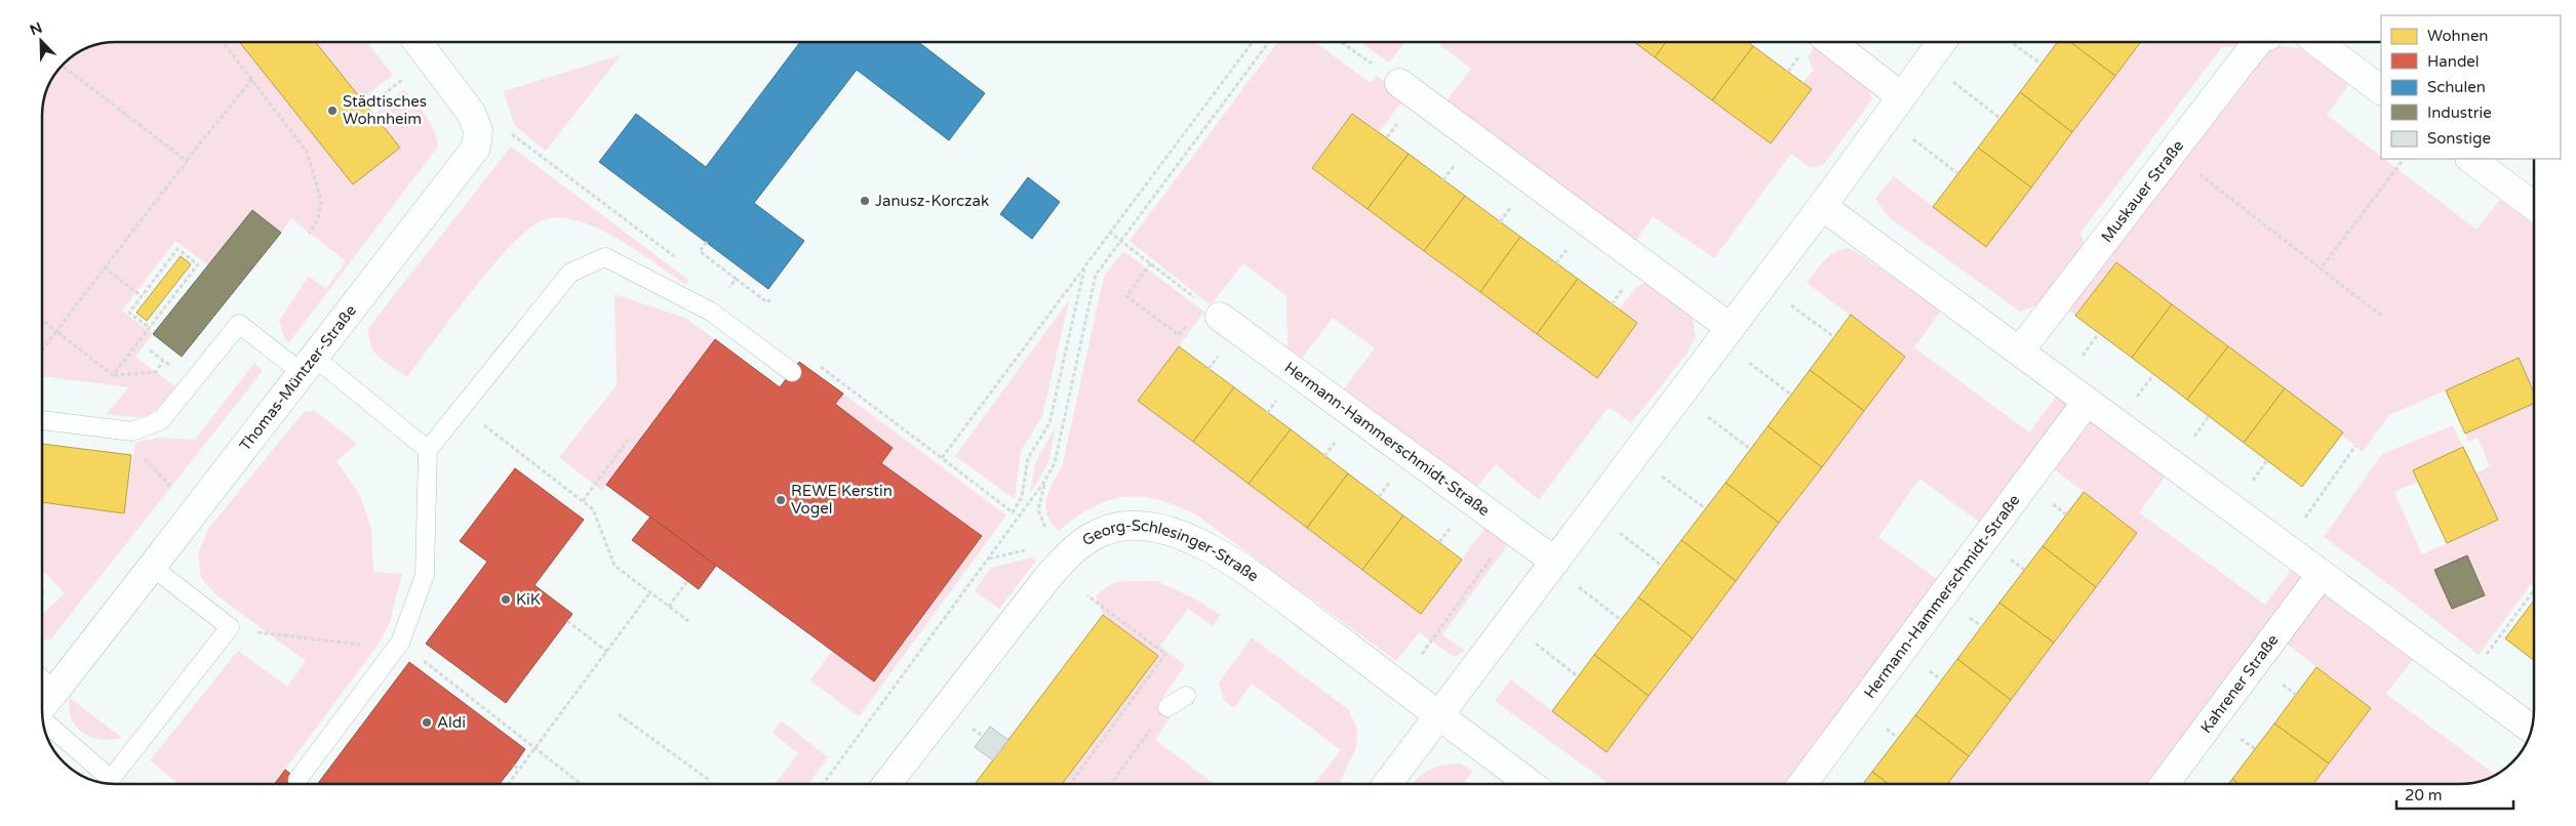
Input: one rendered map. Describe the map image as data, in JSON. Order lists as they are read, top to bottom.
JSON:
{
  "streets": {
    "street": [
      "Muskauer Straße",
      "Thomas-Müntzer-Straße",
      "Hermann-Hammerschmidt-Straße",
      "Georg-Schlesinger-Straße",
      "Kahrener Straße"
    ]
  },
  "places": [
    "Städtisches Wohnheim",
    "Janusz-Korczak",
    "REWE Kerstin Vogel",
    "KiK",
    "Aldi"
  ],
  "legend": [
    "Wohnen",
    "Handel",
    "Schulen",
    "Industrie",
    "Sonstige"
  ],
  "scale_bar": "20 m",
  "north": "top left"
}
